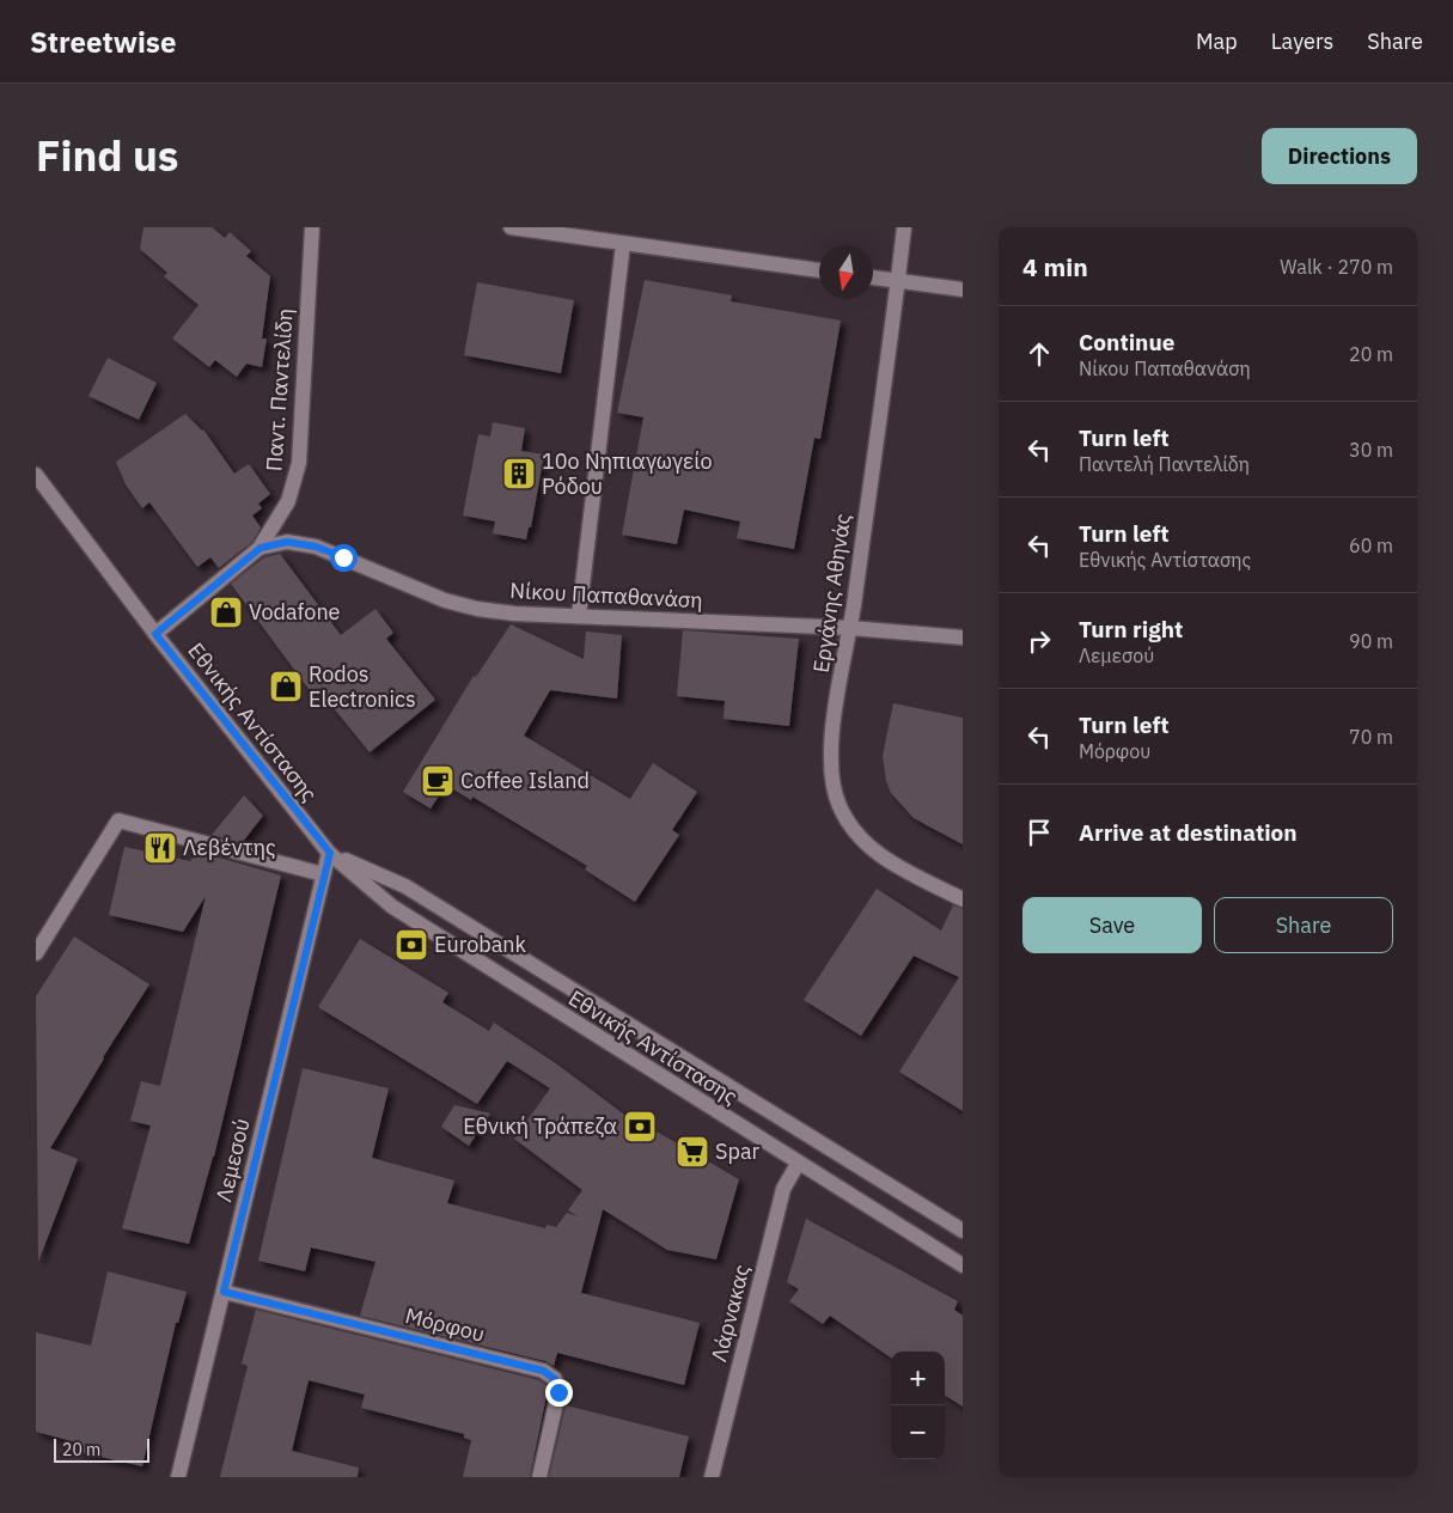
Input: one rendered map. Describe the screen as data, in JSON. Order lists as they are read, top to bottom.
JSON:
{
  "streets": {
    "street": [
      "Παντ. Παντελίδη",
      "Εργάνης Αθηνάς",
      "Νίκου Παπαθανάση",
      "Εθνικής Αντίστασης",
      "Λεμεσού",
      "Λάρνακας",
      "Μόρφου"
    ]
  },
  "crossings": [
    ["Παντ. Παντελίδη", "Νίκου Παπαθανάση"],
    ["Εργάνης Αθηνάς", "Νίκου Παπαθανάση"],
    ["Εθνικής Αντίστασης", "Λεμεσού"],
    ["Εθνικής Αντίστασης", "Λάρνακας"],
    ["Λεμεσού", "Μόρφου"]
  ],
  "places": {
    "building": ["10ο Νηπιαγωγείο Ρόδου"],
    "shop": ["Vodafone", "Rodos Electronics"],
    "cafe": ["Coffee Island"],
    "restaurant": ["Λεβέντης"],
    "bank": ["Eurobank", "Εθνική Τράπεζα"],
    "supermarket": ["Spar"]
  },
  "scale_bar": "20 m",
  "north": "bottom",
  "page": {
    "header": "Streetwise",
    "nav": ["Map", "Layers", "Share"],
    "title": "Find us",
    "buttons": [
      "Directions",
      ["Save", "Share"]
    ],
    "heading": ["4 min", "Walk · 270 m"],
    "list": [
      ["Continue", "Νίκου Παπαθανάση", "20 m"],
      ["Turn left", "Παντελή Παντελίδη", "30 m"],
      ["Turn left", "Εθνικής Αντίστασης", "60 m"],
      ["Turn right", "Λεμεσού", "90 m"],
      ["Turn left", "Μόρφου", "70 m"],
      "Arrive at destination"
    ],
    "map_buttons": ["+", "−"],
    "scale": "20 m"
  }
}
